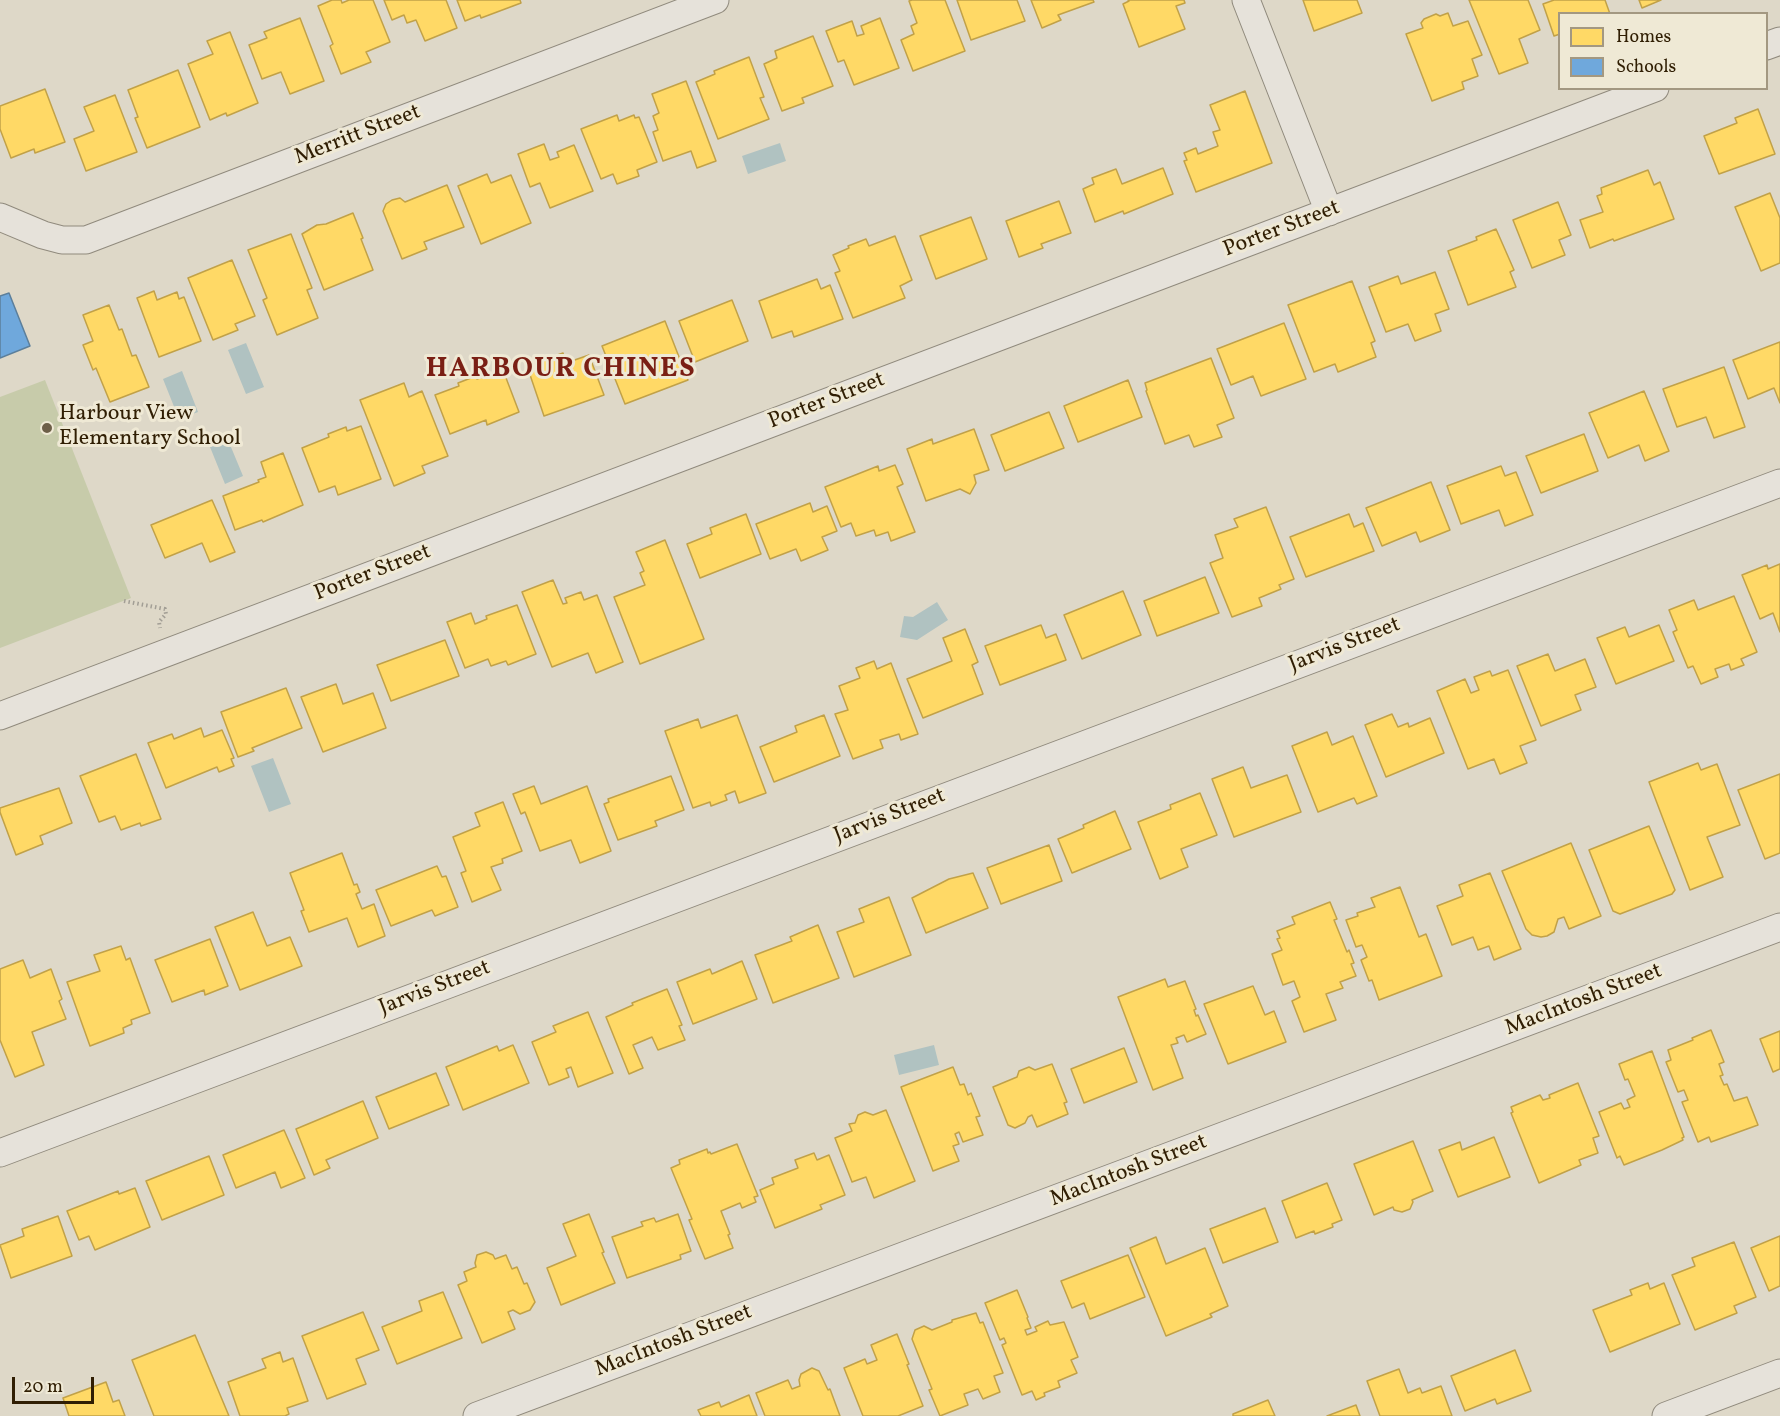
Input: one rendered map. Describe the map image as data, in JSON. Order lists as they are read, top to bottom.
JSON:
{
  "streets": {
    "street": [
      "Merritt Street",
      "Porter Street",
      "Jarvis Street",
      "MacIntosh Street"
    ]
  },
  "districts": ["HARBOUR CHINES"],
  "places": ["Harbour View Elementary School"],
  "legend": ["Homes", "Schools"],
  "scale_bar": "20 m"
}
